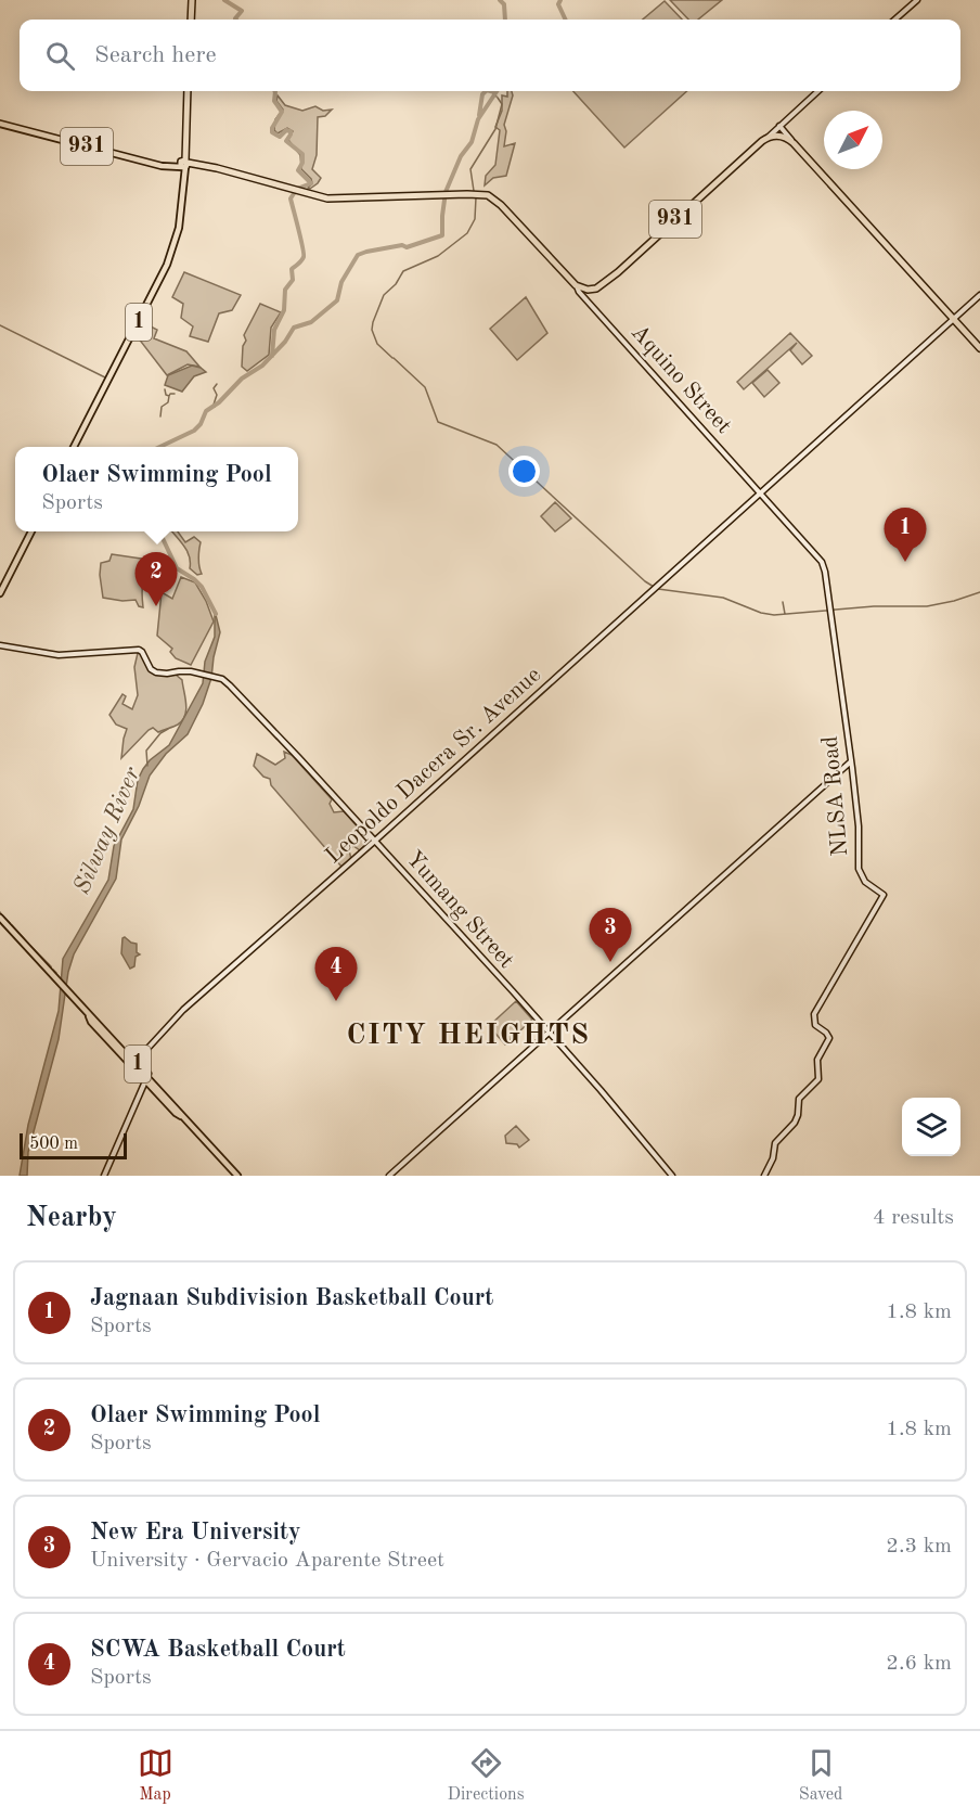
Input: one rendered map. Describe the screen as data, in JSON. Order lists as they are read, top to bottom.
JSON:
{
  "streets": {
    "highway": ["931", "1"],
    "main road": [
      "Aquino Street",
      "Leopoldo Dacera Sr. Avenue",
      "NLSA Road",
      "Yumang Street"
    ]
  },
  "crossings": [
    ["931", "1"],
    ["931", "Aquino Street"],
    ["1", "Leopoldo Dacera Sr. Avenue"],
    ["Aquino Street", "Leopoldo Dacera Sr. Avenue"],
    ["Aquino Street", "NLSA Road"],
    ["Leopoldo Dacera Sr. Avenue", "NLSA Road"],
    ["Leopoldo Dacera Sr. Avenue", "Yumang Street"]
  ],
  "districts": ["CITY HEIGHTS"],
  "water": ["Silway River"],
  "scale_bar": "500 m",
  "north": "top right",
  "page": {
    "search": "Search here",
    "popup": ["Olaer Swimming Pool", "Sports"],
    "pins": [
      "1",
      "2",
      "3",
      "4"
    ],
    "scale": "500 m",
    "heading": ["Nearby", "4 results"],
    "list": [
      {
        "mark": "1",
        "name": "Jagnaan Subdivision Basketball Court",
        "note": "Sports",
        "value": "1.8 km"
      },
      {
        "mark": "2",
        "name": "Olaer Swimming Pool",
        "note": "Sports",
        "value": "1.8 km"
      },
      {
        "mark": "3",
        "name": "New Era University",
        "note": "University · Gervacio Aparente Street",
        "value": "2.3 km"
      },
      {
        "mark": "4",
        "name": "SCWA Basketball Court",
        "note": "Sports",
        "value": "2.6 km"
      }
    ],
    "nav": ["Map", "Directions", "Saved"]
  }
}
